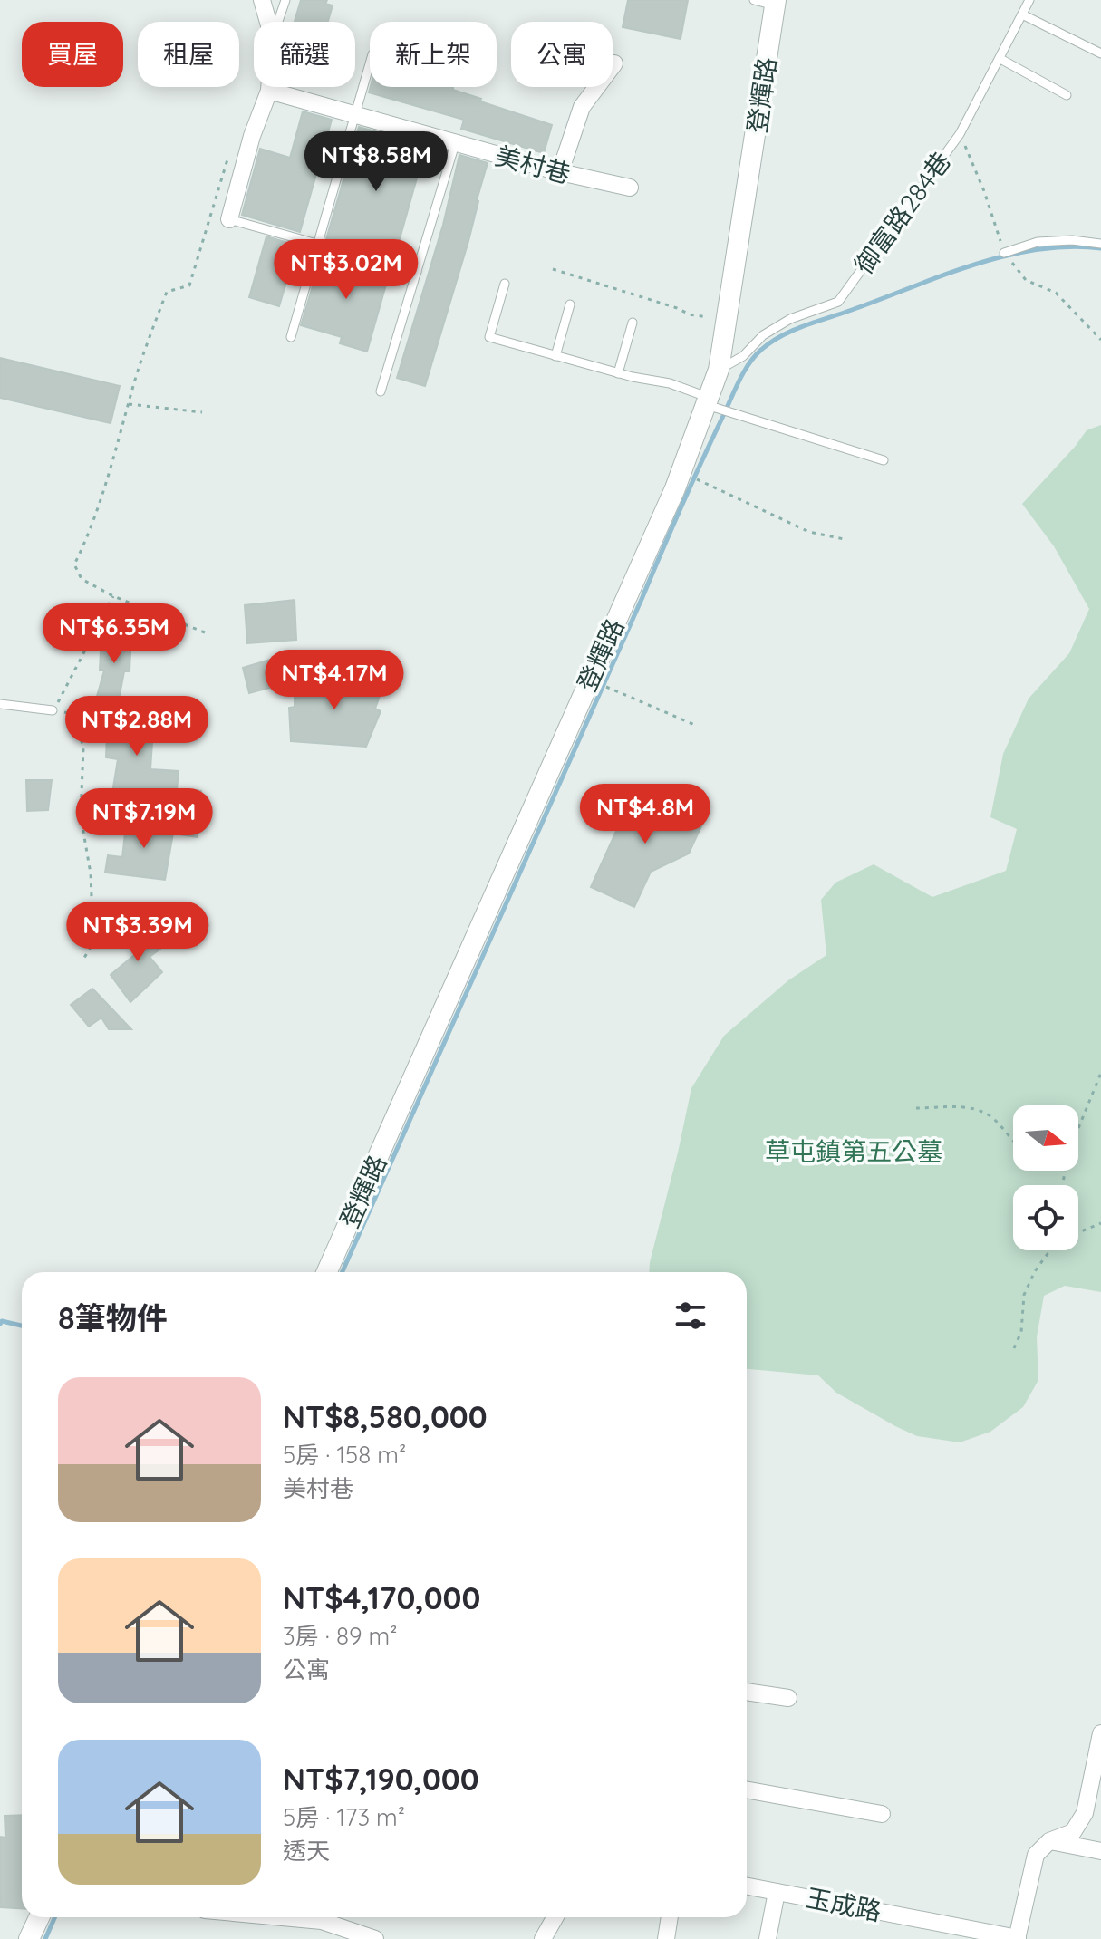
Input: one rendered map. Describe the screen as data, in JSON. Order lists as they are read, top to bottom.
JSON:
{
  "streets": {
    "street": ["登輝路", "美村巷", "玉成路"],
    "lane": ["御富路284巷"]
  },
  "crossings": [
    ["登輝路", "御富路284巷"]
  ],
  "parks": ["草屯鎮第五公墓"],
  "north": "right",
  "page": {
    "chip": [
      "買屋",
      "租屋",
      "篩選",
      "新上架",
      "公寓"
    ],
    "price": [
      "NT$8.58M",
      "NT$3.02M",
      "NT$6.35M",
      "NT$4.17M",
      "NT$2.88M",
      "NT$4.8M",
      "NT$7.19M",
      "NT$3.39M"
    ],
    "heading": "8筆物件",
    "list": [
      {
        "name": "NT$8,580,000",
        "note": "5房 · 158 m² · 美村巷"
      },
      {
        "name": "NT$4,170,000",
        "note": "3房 · 89 m² · 公寓"
      },
      {
        "name": "NT$7,190,000",
        "note": "5房 · 173 m² · 透天"
      }
    ]
  }
}
